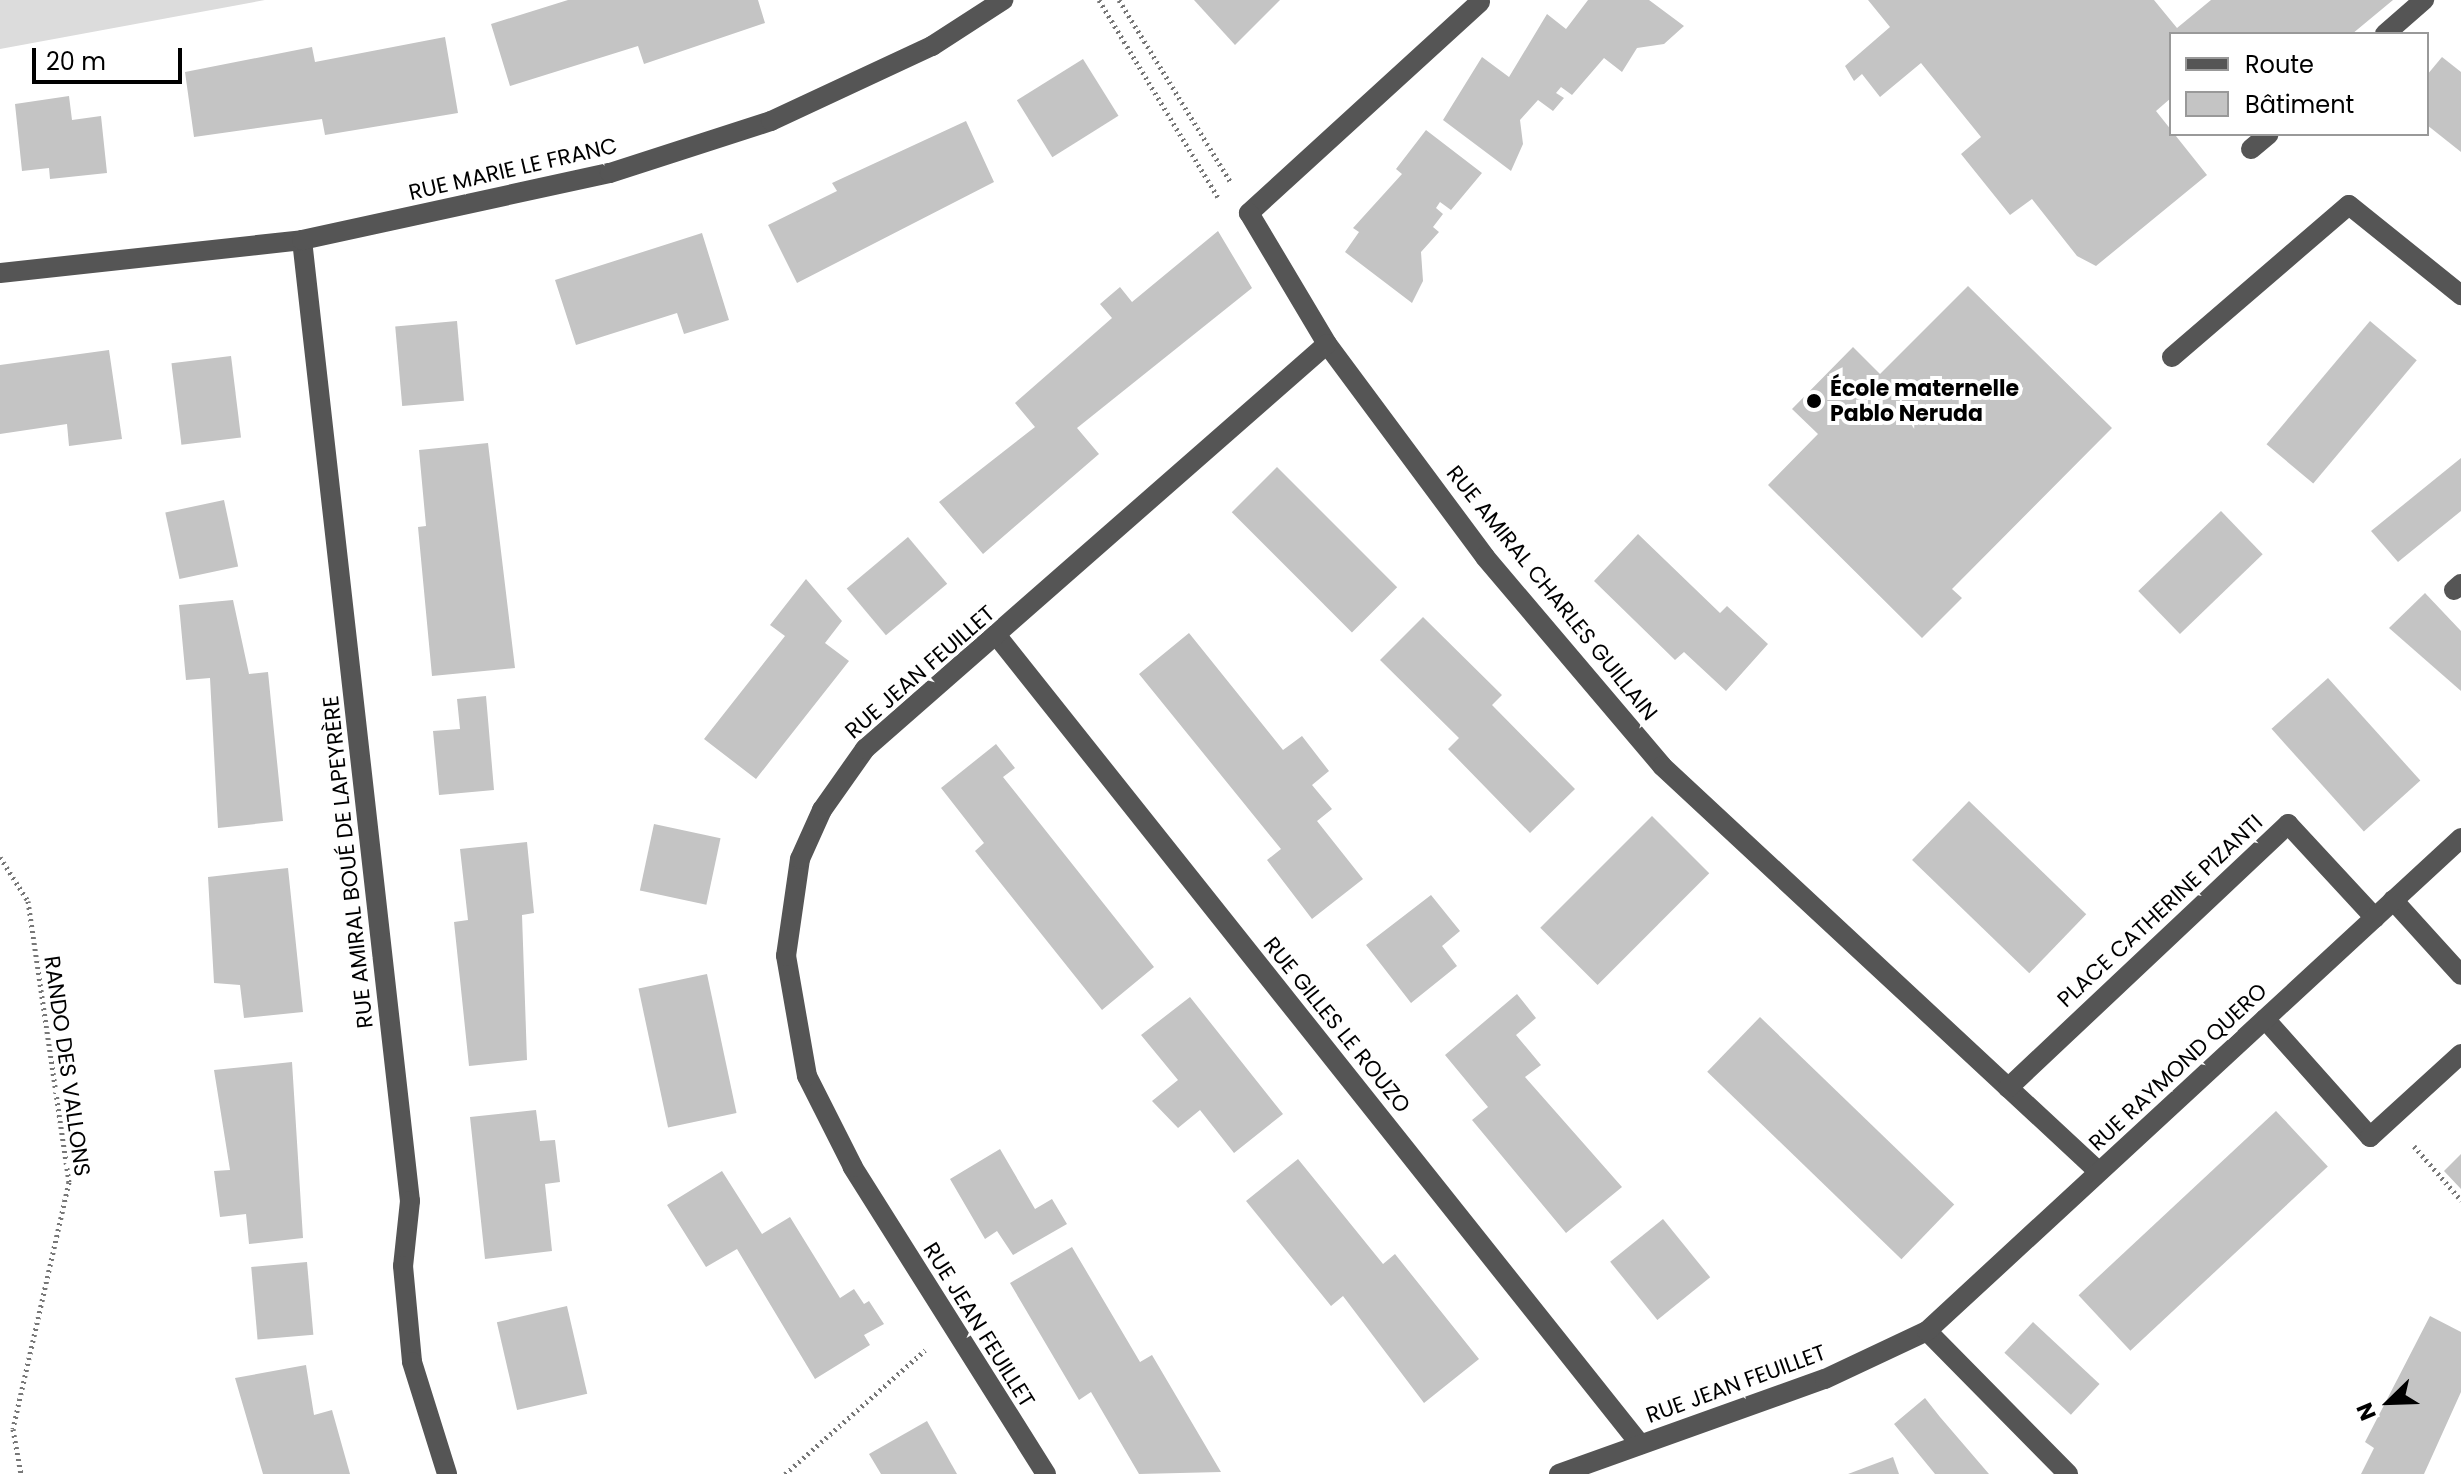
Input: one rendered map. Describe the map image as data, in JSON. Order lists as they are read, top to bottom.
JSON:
{
  "streets": {
    "street": [
      "RUE MARIE LE FRANC",
      "RUE AMIRAL CHARLES GUILLAIN",
      "RUE JEAN FEUILLET",
      "RUE AMIRAL BOUÉ DE LAPEYRÈRE",
      "PLACE CATHERINE PIZANTI",
      "RUE GILLES LE ROUZO",
      "RUE RAYMOND QUERO"
    ],
    "path": ["RANDO DES VALLONS"]
  },
  "crossings": [
    ["RUE MARIE LE FRANC", "RUE AMIRAL BOUÉ DE LAPEYRÈRE"],
    ["RUE AMIRAL CHARLES GUILLAIN", "RUE JEAN FEUILLET"],
    ["RUE AMIRAL CHARLES GUILLAIN", "PLACE CATHERINE PIZANTI"],
    ["RUE AMIRAL CHARLES GUILLAIN", "RUE RAYMOND QUERO"],
    ["RUE JEAN FEUILLET", "RUE GILLES LE ROUZO"],
    ["RUE JEAN FEUILLET", "RUE RAYMOND QUERO"],
    ["PLACE CATHERINE PIZANTI", "RUE RAYMOND QUERO"]
  ],
  "places": ["École maternelle Pablo Neruda"],
  "legend": ["Route", "Bâtiment"],
  "scale_bar": "20 m",
  "north": "bottom left"
}
